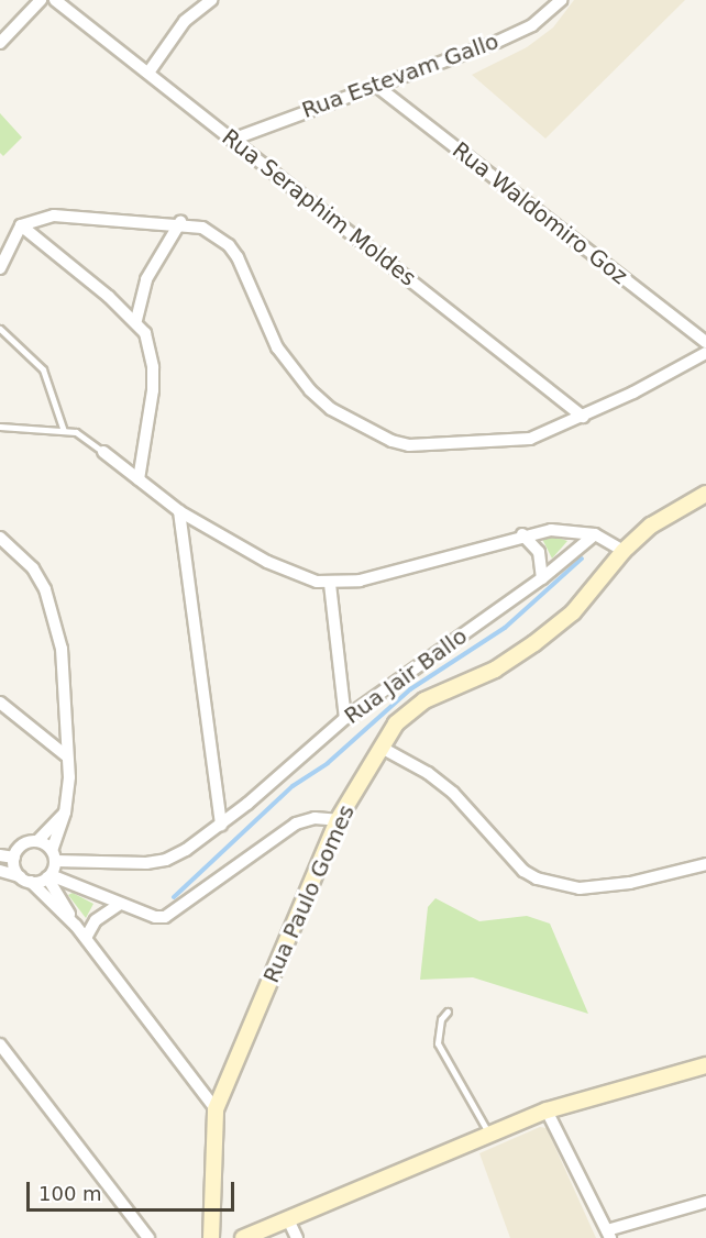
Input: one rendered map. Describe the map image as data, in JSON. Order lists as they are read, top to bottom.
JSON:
{
  "streets": {
    "main road": ["Rua Paulo Gomes"],
    "street": [
      "Rua Estevam Gallo",
      "Rua Seraphim Moldes",
      "Rua Waldomiro Goz",
      "Rua Jair Ballo"
    ]
  },
  "crossings": [
    ["Rua Estevam Gallo", "Rua Seraphim Moldes"],
    ["Rua Estevam Gallo", "Rua Waldomiro Goz"]
  ],
  "scale_bar": "100 m"
}
